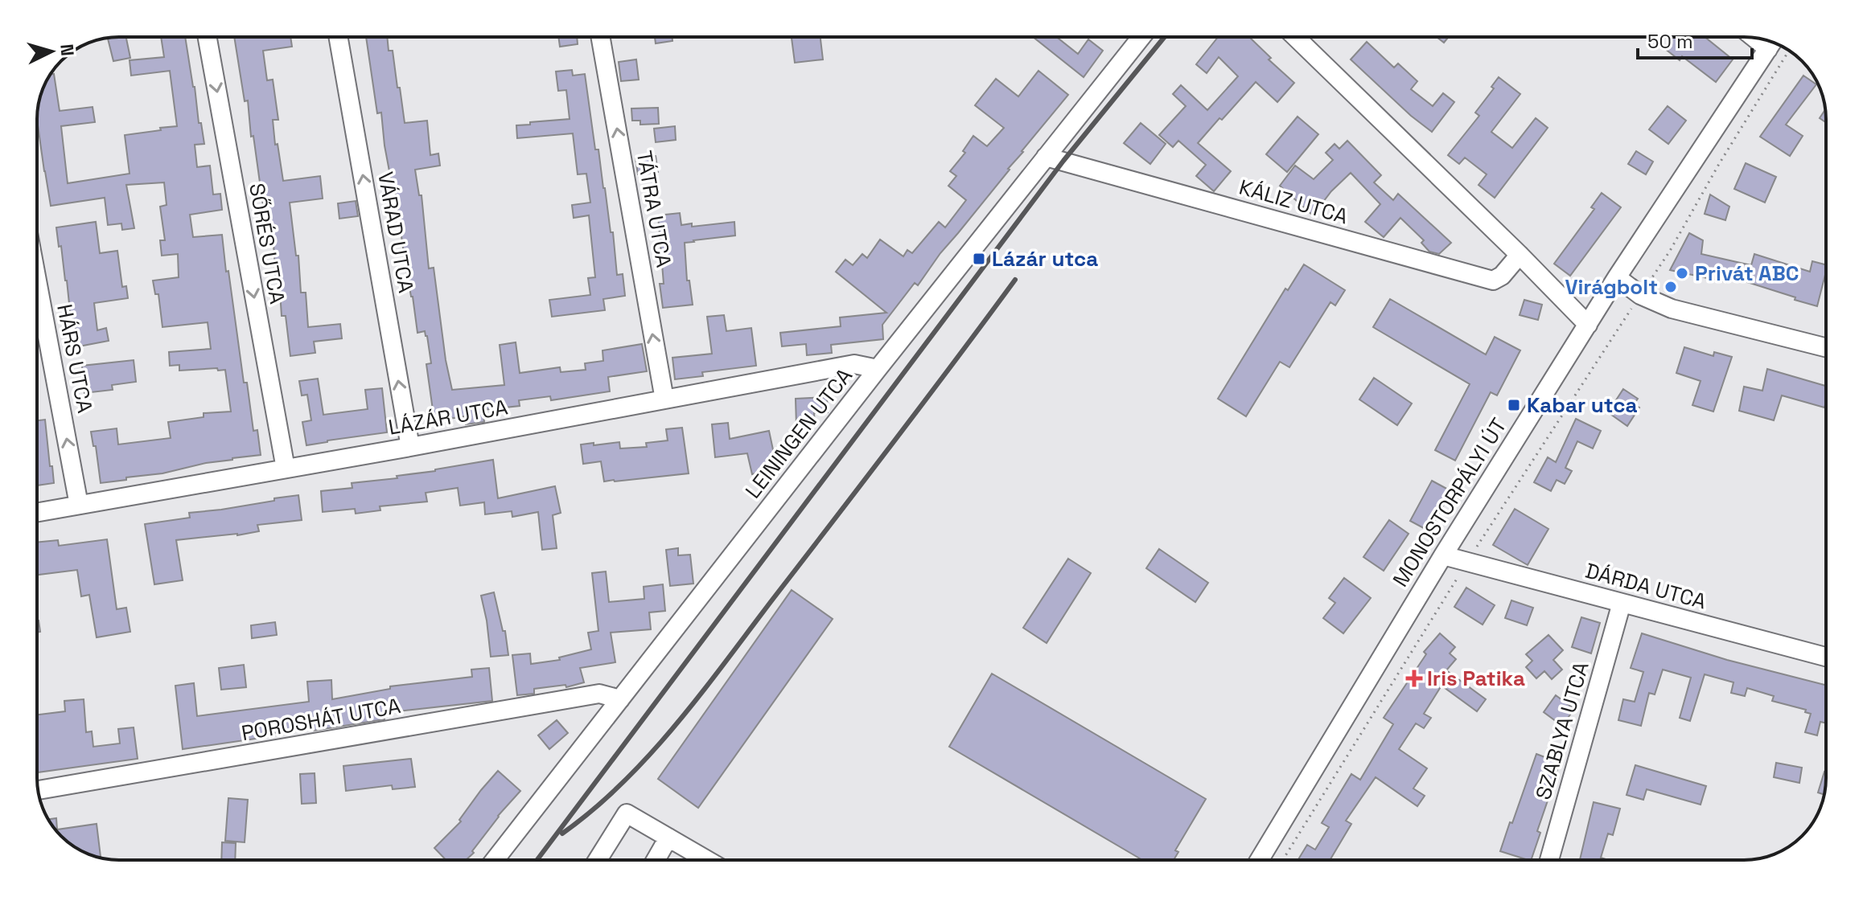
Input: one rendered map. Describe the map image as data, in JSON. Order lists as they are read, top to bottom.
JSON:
{
  "streets": {
    "street": [
      "KÁLIZ UTCA",
      "TÁTRA UTCA",
      "VÁRAD UTCA",
      "SŐRÉS UTCA",
      "HÁRS UTCA",
      "LÁZÁR UTCA",
      "LEININGEN UTCA",
      "MONOSTORPÁLYI ÚT",
      "DÁRDA UTCA",
      "POROSHÁT UTCA",
      "SZABLYA UTCA"
    ]
  },
  "crossings": [
    ["KÁLIZ UTCA", "LEININGEN UTCA"],
    ["TÁTRA UTCA", "LÁZÁR UTCA"],
    ["VÁRAD UTCA", "LÁZÁR UTCA"],
    ["SŐRÉS UTCA", "LÁZÁR UTCA"],
    ["HÁRS UTCA", "LÁZÁR UTCA"],
    ["LÁZÁR UTCA", "LEININGEN UTCA"],
    ["LEININGEN UTCA", "POROSHÁT UTCA"],
    ["MONOSTORPÁLYI ÚT", "DÁRDA UTCA"],
    ["DÁRDA UTCA", "SZABLYA UTCA"]
  ],
  "one_way": [
    "TÁTRA UTCA",
    "VÁRAD UTCA",
    "SŐRÉS UTCA",
    "HÁRS UTCA"
  ],
  "places": {
    "transit": ["Lázár utca", "Kabar utca"],
    "other": ["Privát ABC", "Virágbolt"],
    "health": ["Iris Patika"]
  },
  "scale_bar": "50 m",
  "north": "right"
}
